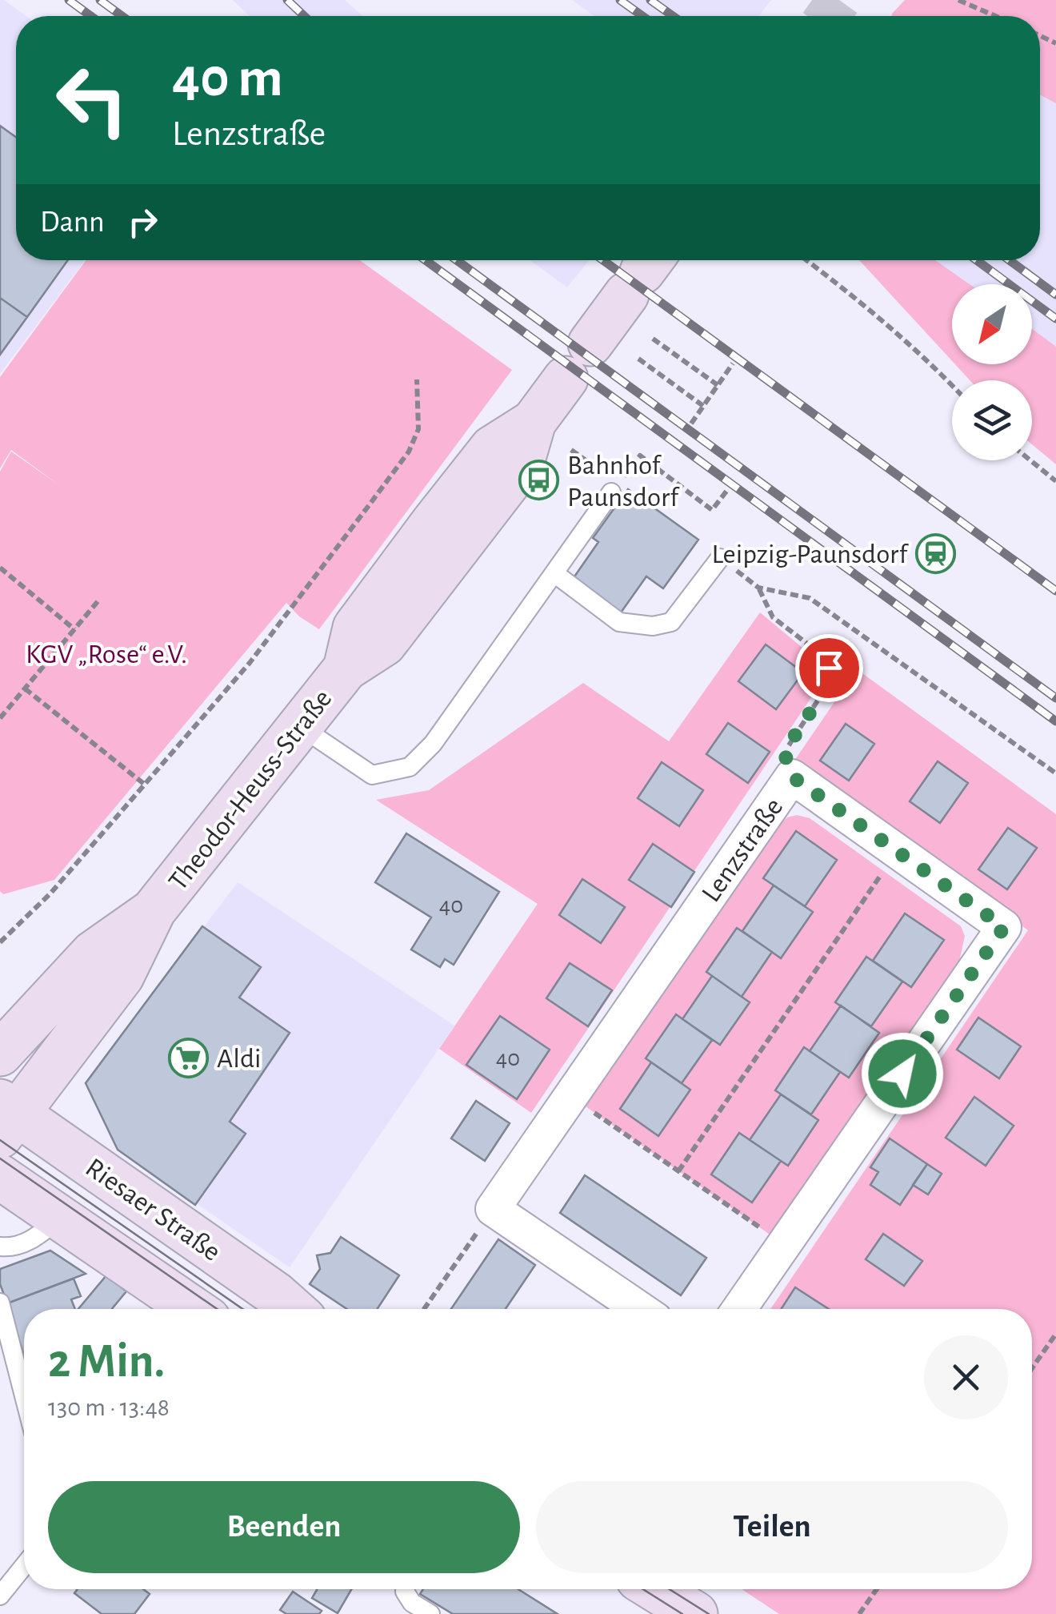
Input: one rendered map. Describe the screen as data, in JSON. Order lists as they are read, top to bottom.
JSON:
{
  "streets": {
    "main road": ["Theodor-Heuss-Straße", "Riesaer Straße"],
    "street": ["Lenzstraße"]
  },
  "crossings": [
    ["Theodor-Heuss-Straße", "Riesaer Straße"]
  ],
  "parks": ["KGV „Rose“ e.V."],
  "places": {
    "bus stop": ["Bahnhof Paunsdorf"],
    "station": ["Leipzig-Paunsdorf"],
    "supermarket": ["Aldi"]
  },
  "house_numbers": ["40", "40"],
  "north": "bottom left",
  "page": {
    "turn": ["40 m", "Lenzstraße"],
    "then": "Dann",
    "heading": ["2 Min.", "130 m · 13:48"],
    "buttons": ["Beenden", "Teilen"]
  }
}
